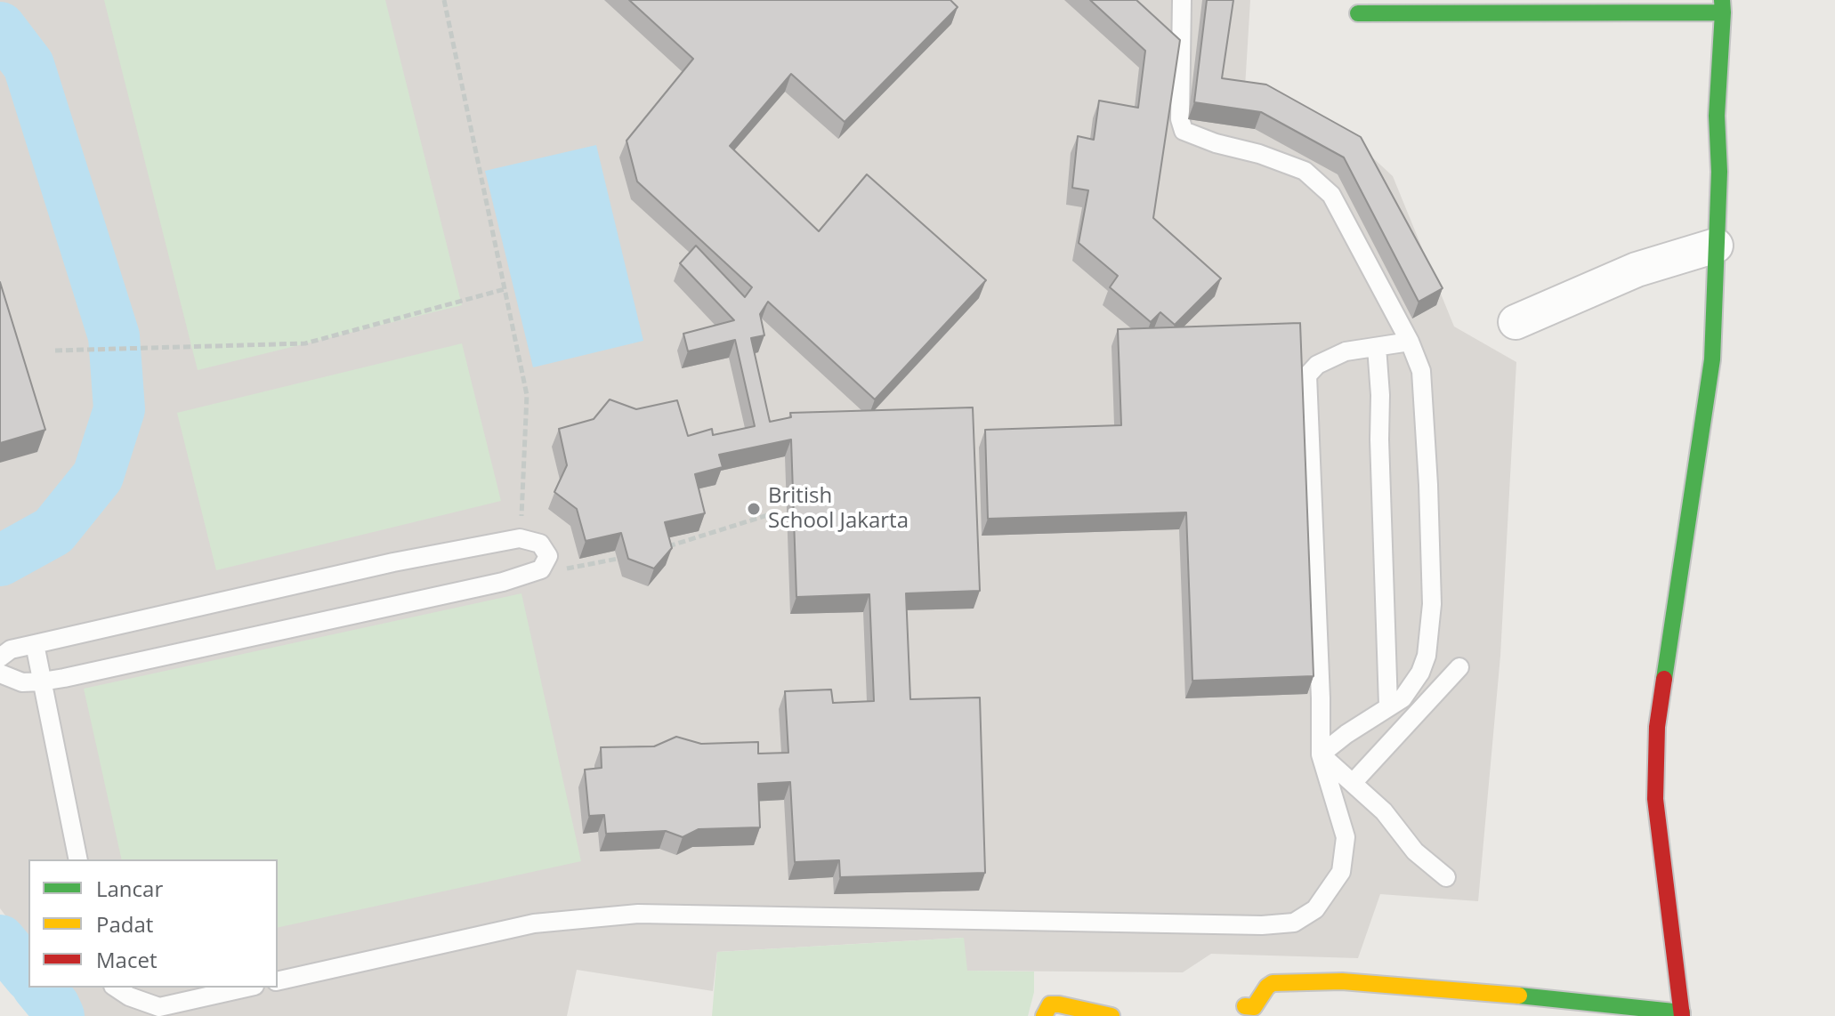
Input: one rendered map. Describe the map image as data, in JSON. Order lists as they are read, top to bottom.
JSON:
{
  "places": ["British School Jakarta"],
  "legend": ["Lancar", "Padat", "Macet"]
}
